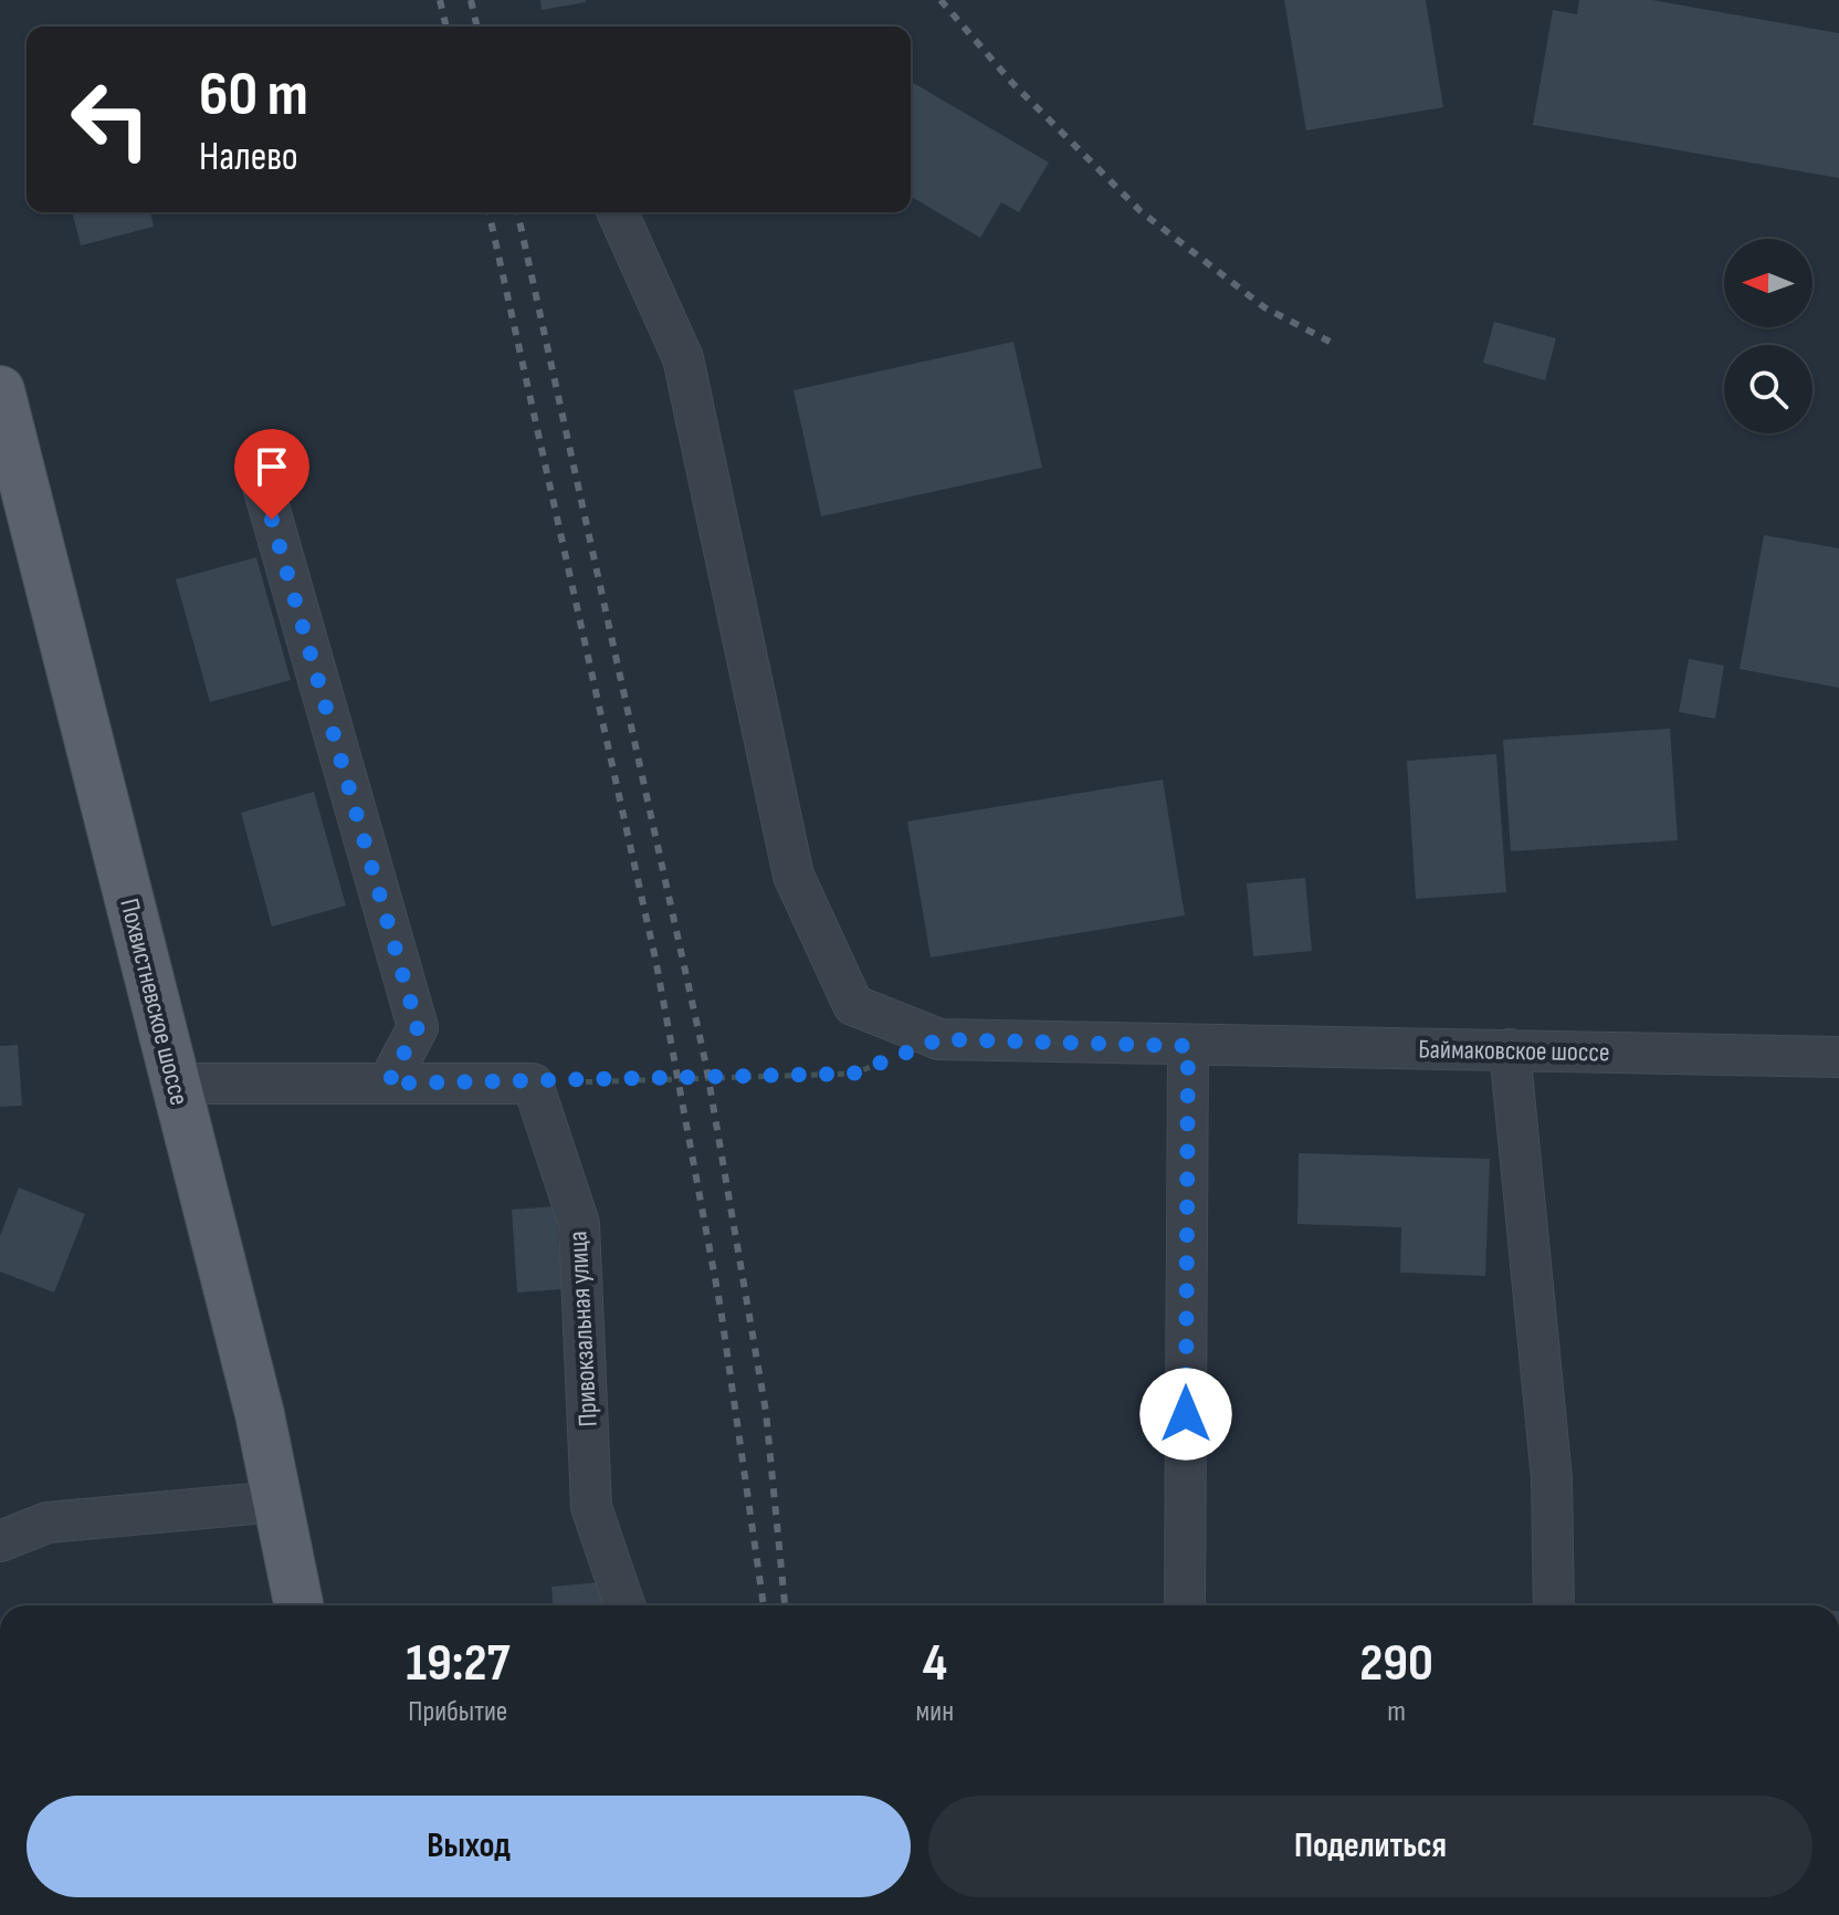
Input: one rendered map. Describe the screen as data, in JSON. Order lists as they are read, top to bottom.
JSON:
{
  "streets": {
    "main road": ["Похвистневское шоссе"],
    "street": ["Баймаковское шоссе", "Привокзальная улица"]
  },
  "north": "left",
  "page": {
    "turn": ["60 m", "Налево"],
    "eta": [
      "19:27",
      "Прибытие",
      "4",
      "мин",
      "290",
      "m"
    ],
    "buttons": ["Выход", "Поделиться"]
  }
}
